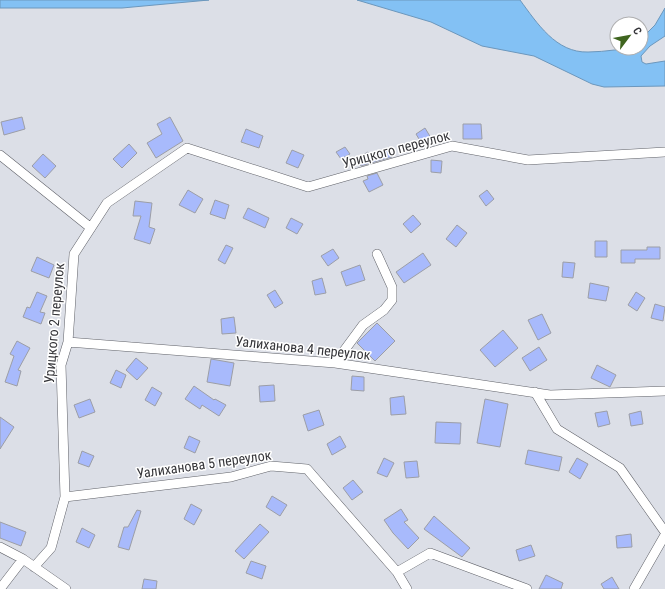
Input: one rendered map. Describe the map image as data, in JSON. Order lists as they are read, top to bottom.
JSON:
{
  "streets": {
    "street": [
      "Урицкого переулок",
      "Урицкого 2 переулок",
      "Уалиханова 4 переулок",
      "Уалиханова 5 переулок"
    ]
  },
  "crossings": [
    ["Урицкого переулок", "Урицкого 2 переулок"],
    ["Урицкого 2 переулок", "Уалиханова 4 переулок"],
    ["Урицкого 2 переулок", "Уалиханова 5 переулок"]
  ],
  "north": "top right"
}
